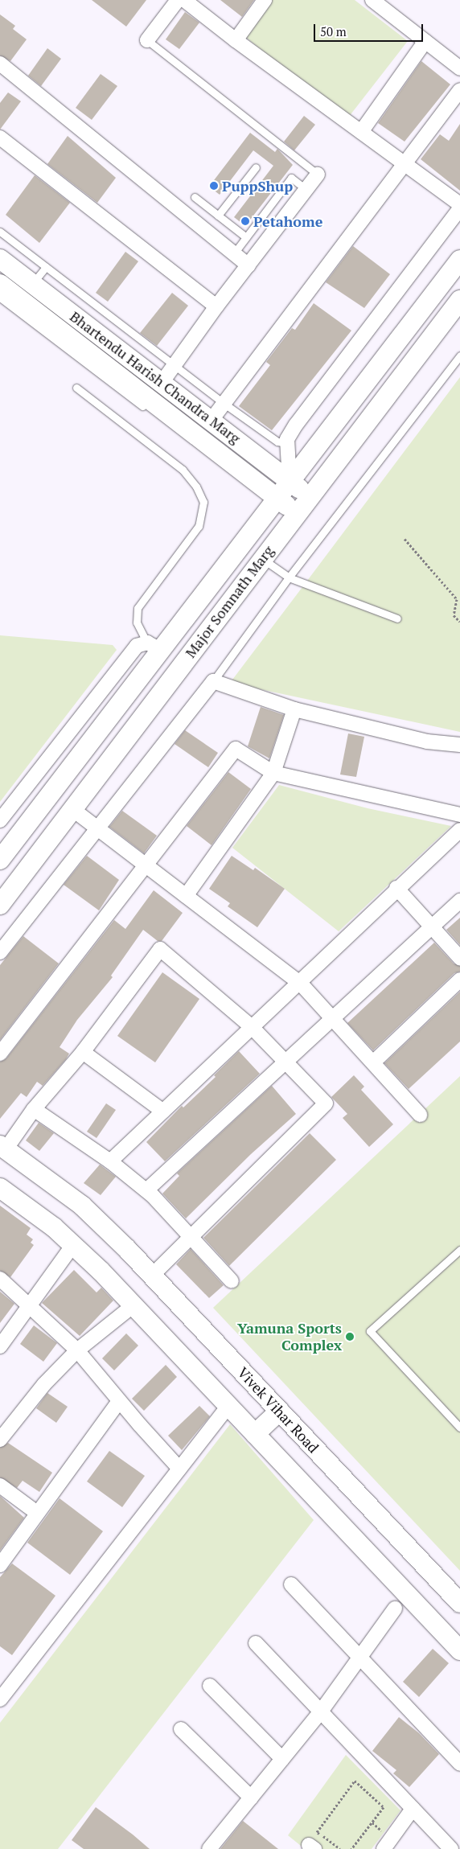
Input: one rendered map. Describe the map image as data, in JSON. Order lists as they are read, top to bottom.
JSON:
{
  "streets": {
    "main road": ["Bhartendu Harish Chandra Marg", "Major Somnath Marg", "Vivek Vihar Road"]
  },
  "crossings": [
    ["Bhartendu Harish Chandra Marg", "Major Somnath Marg"]
  ],
  "places": ["PuppShup", "Petahome", "Yamuna Sports Complex"],
  "scale_bar": "50 m"
}
